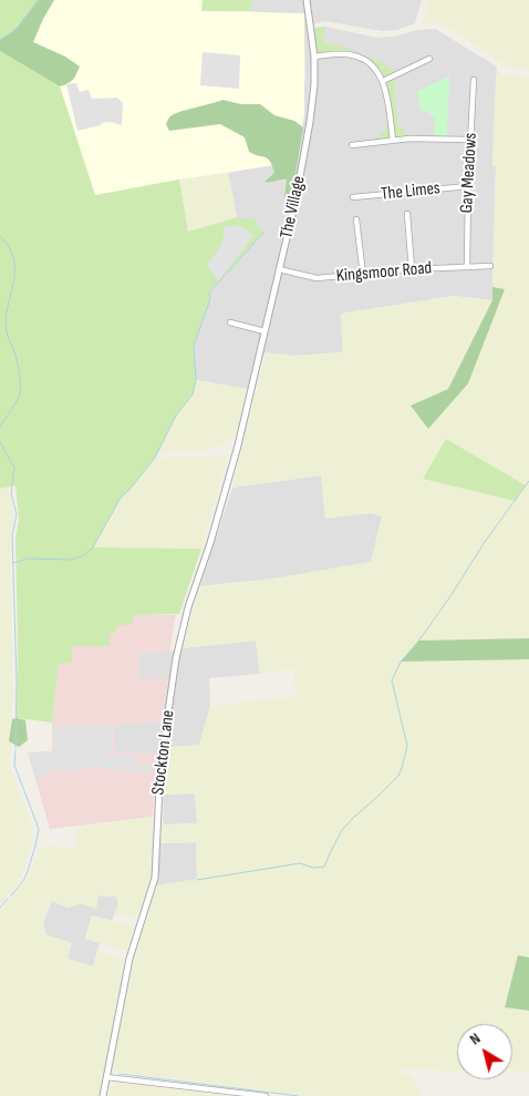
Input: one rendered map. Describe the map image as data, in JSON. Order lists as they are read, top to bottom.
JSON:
{
  "streets": {
    "street": [
      "Gay Meadows",
      "The Limes",
      "The Village",
      "Kingsmoor Road",
      "Stockton Lane"
    ]
  },
  "crossings": [
    ["Gay Meadows", "The Limes"],
    ["Gay Meadows", "Kingsmoor Road"],
    ["The Village", "Kingsmoor Road"],
    ["The Village", "Stockton Lane"]
  ],
  "north": "top left"
}
